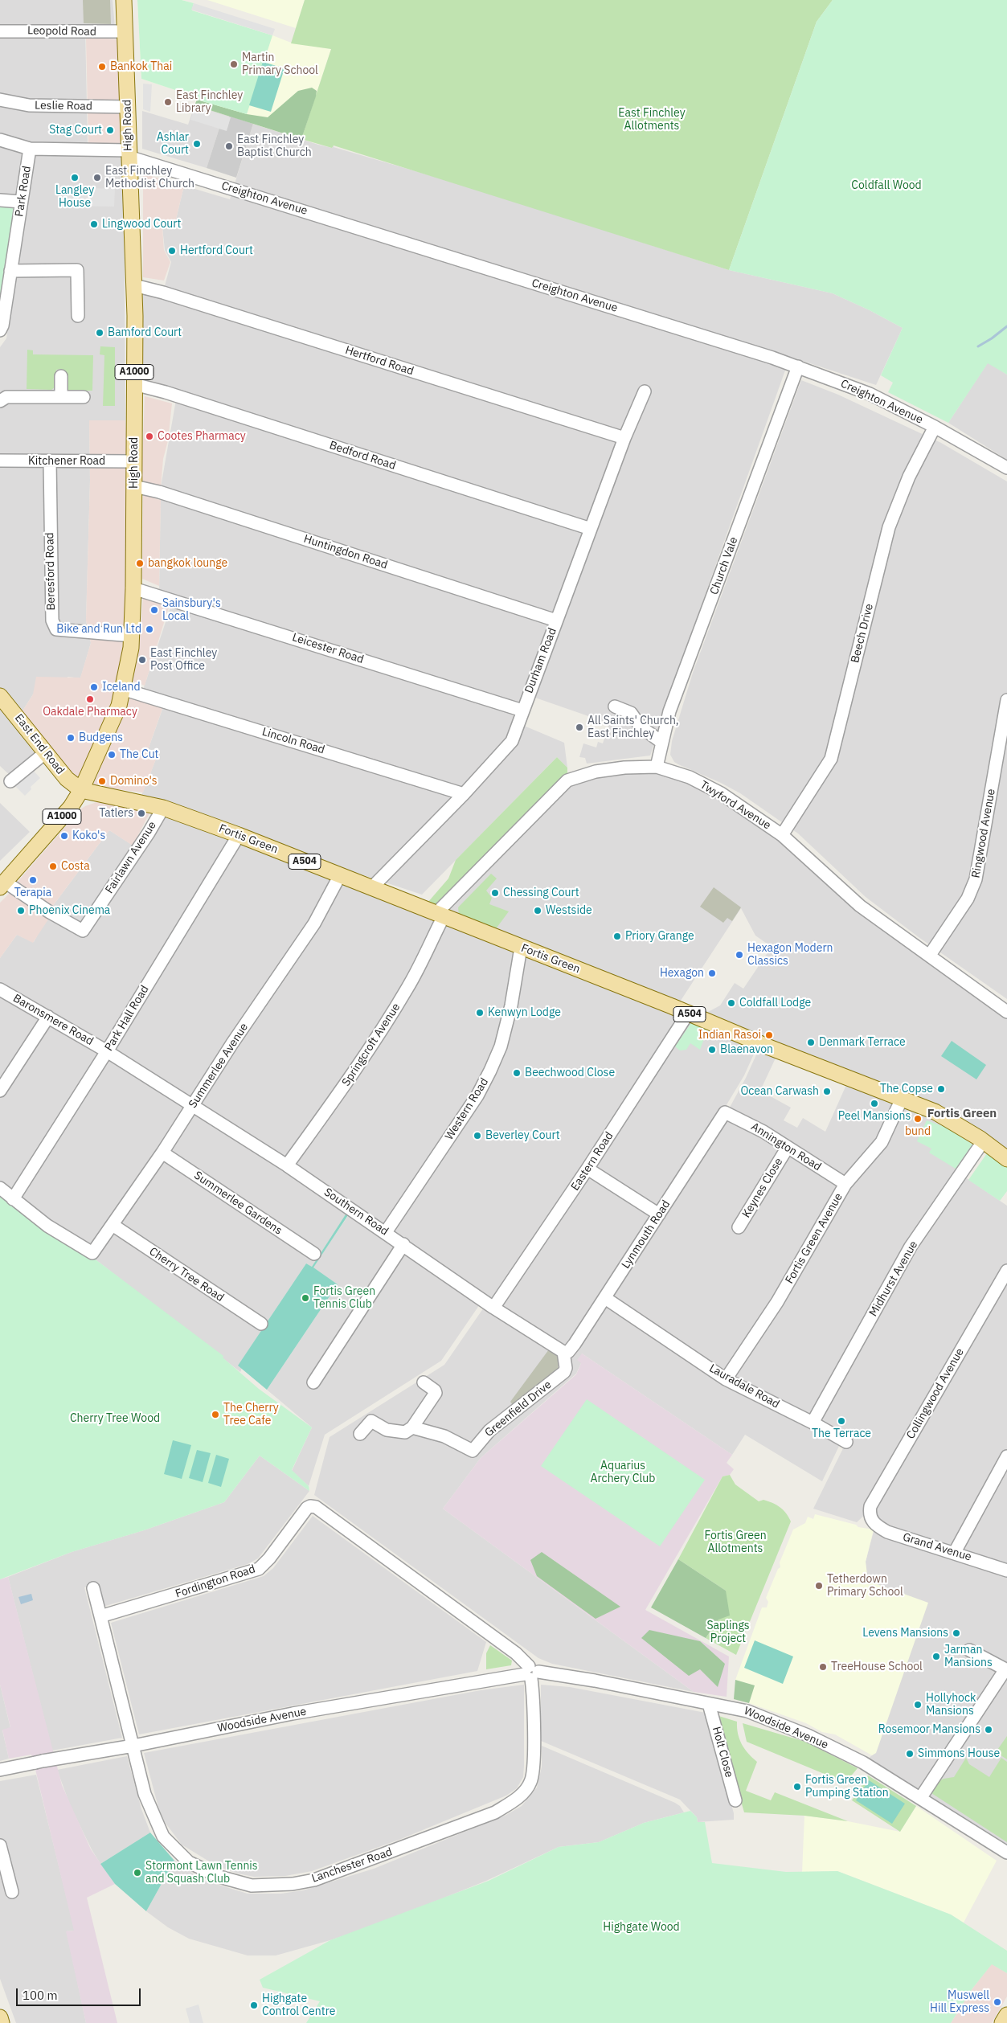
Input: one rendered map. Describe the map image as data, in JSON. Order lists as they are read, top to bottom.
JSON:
{
  "streets": {
    "main road": [
      "High Road",
      "A1000",
      "East End Road",
      "Fortis Green",
      "A504"
    ],
    "street": [
      "Leopold Road",
      "Leslie Road",
      "Park Road",
      "Creighton Avenue",
      "Hertford Road",
      "Bedford Road",
      "Kitchener Road",
      "Huntingdon Road",
      "Church Vale",
      "Beresford Road",
      "Beech Drive",
      "Leicester Road",
      "Durham Road",
      "Lincoln Road",
      "Twyford Avenue",
      "Ringwood Avenue",
      "Fairlawn Avenue",
      "Park Hall Road",
      "Baronsmere Road",
      "Springcroft Avenue",
      "Summerlee Avenue",
      "Western Road",
      "Annington Road",
      "Eastern Road",
      "Keynes Close",
      "Summerlee Gardens",
      "Southern Road",
      "Lynmouth Road",
      "Fortis Green Avenue",
      "Cherry Tree Road",
      "Midhurst Avenue",
      "Lauradale Road",
      "Collingwood Avenue",
      "Greenfield Drive",
      "Grand Avenue",
      "Fordington Road",
      "Woodside Avenue",
      "Holt Close",
      "Lanchester Road"
    ]
  },
  "crossings": [
    ["Leopold Road", "High Road"],
    ["Leslie Road", "High Road"],
    ["High Road", "Creighton Avenue"],
    ["High Road", "Hertford Road"],
    ["High Road", "Bedford Road"],
    ["High Road", "Kitchener Road"],
    ["High Road", "Huntingdon Road"],
    ["High Road", "Beresford Road"],
    ["High Road", "Leicester Road"],
    ["High Road", "Lincoln Road"],
    ["High Road", "East End Road"],
    ["High Road", "Fortis Green"],
    ["High Road", "Fairlawn Avenue"],
    ["Creighton Avenue", "Church Vale"],
    ["Creighton Avenue", "Beech Drive"],
    ["Hertford Road", "Durham Road"],
    ["Bedford Road", "Durham Road"],
    ["Kitchener Road", "Beresford Road"],
    ["Huntingdon Road", "Durham Road"],
    ["Church Vale", "Twyford Avenue"],
    ["Beech Drive", "Twyford Avenue"],
    ["Leicester Road", "Durham Road"],
    ["Durham Road", "Lincoln Road"],
    ["Durham Road", "Fortis Green"],
    ["East End Road", "Fortis Green"],
    ["Twyford Avenue", "Ringwood Avenue"],
    ["Twyford Avenue", "Fortis Green"],
    ["Twyford Avenue", "Springcroft Avenue"],
    ["Fortis Green", "Fairlawn Avenue"],
    ["Fortis Green", "Park Hall Road"],
    ["Fortis Green", "Springcroft Avenue"],
    ["Fortis Green", "Summerlee Avenue"],
    ["Fortis Green", "Western Road"],
    ["Fortis Green", "Eastern Road"],
    ["Fortis Green", "Fortis Green Avenue"],
    ["Fortis Green", "Midhurst Avenue"],
    ["Park Hall Road", "Baronsmere Road"],
    ["Park Hall Road", "Summerlee Avenue"],
    ["Baronsmere Road", "Southern Road"],
    ["Springcroft Avenue", "Southern Road"],
    ["Summerlee Avenue", "Summerlee Gardens"],
    ["Summerlee Avenue", "Southern Road"],
    ["Summerlee Avenue", "Cherry Tree Road"],
    ["Western Road", "Southern Road"],
    ["Annington Road", "Keynes Close"],
    ["Annington Road", "Lynmouth Road"],
    ["Annington Road", "Fortis Green Avenue"],
    ["Eastern Road", "Southern Road"],
    ["Southern Road", "Lynmouth Road"],
    ["Southern Road", "Greenfield Drive"],
    ["Lynmouth Road", "Lauradale Road"],
    ["Lynmouth Road", "Greenfield Drive"],
    ["Fortis Green Avenue", "Lauradale Road"],
    ["Midhurst Avenue", "Lauradale Road"],
    ["Collingwood Avenue", "Grand Avenue"],
    ["Fordington Road", "Woodside Avenue"],
    ["Fordington Road", "Lanchester Road"],
    ["Woodside Avenue", "Holt Close"],
    ["Woodside Avenue", "Lanchester Road"]
  ],
  "districts": ["Fortis Green"],
  "parks": [
    "East Finchley Allotments",
    "Coldfall Wood",
    "Cherry Tree Wood",
    "Aquarius Archery Club",
    "Fortis Green Allotments",
    "Saplings Project",
    "Highgate Wood"
  ],
  "places": [
    "Martin Primary School",
    "Bankok Thai",
    "East Finchley Library",
    "Stag Court",
    "Ashlar Court",
    "East Finchley Baptist Church",
    "Langley House",
    "East Finchley Methodist Church",
    "Lingwood Court",
    "Hertford Court",
    "Bamford Court",
    "Cootes Pharmacy",
    "bangkok lounge",
    "Sainsbury's Local",
    "Bike and Run Ltd",
    "East Finchley Post Office",
    "Iceland",
    "Oakdale Pharmacy",
    "All Saints' Church, East Finchley",
    "Budgens",
    "The Cut",
    "Domino's",
    "Tatlers",
    "Koko's",
    "Costa",
    "Terapia",
    "Chessing Court",
    "Phoenix Cinema",
    "Westside",
    "Priory Grange",
    "Hexagon Modern Classics",
    "Hexagon",
    "Coldfall Lodge",
    "Kenwyn Lodge",
    "Indian Rasoi",
    "Denmark Terrace",
    "Blaenavon",
    "Beechwood Close",
    "The Copse",
    "Ocean Carwash",
    "Peel Mansions",
    "bund",
    "Beverley Court",
    "Fortis Green Tennis Club",
    "The Cherry Tree Cafe",
    "The Terrace",
    "Tetherdown Primary School",
    "Levens Mansions",
    "Jarman Mansions",
    "TreeHouse School",
    "Hollyhock Mansions",
    "Rosemoor Mansions",
    "Simmons House",
    "Fortis Green Pumping Station",
    "Stormont Lawn Tennis and Squash Club",
    "Muswell Hill Express",
    "Highgate Control Centre"
  ],
  "scale_bar": "100 m"
}
